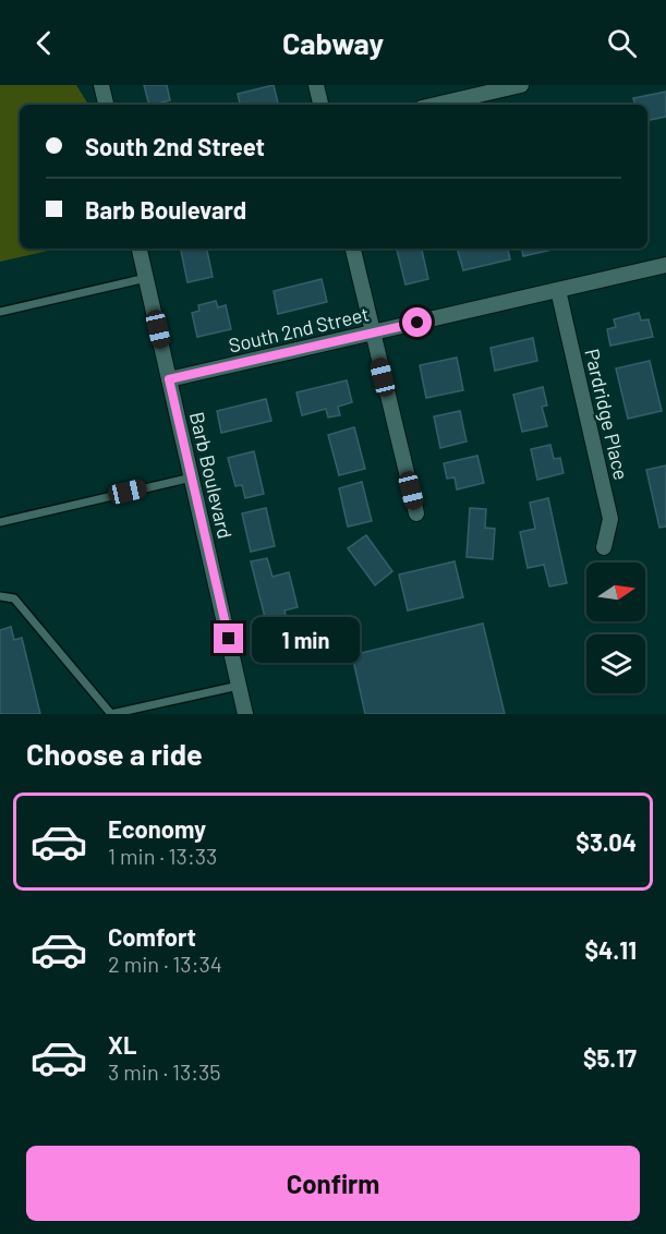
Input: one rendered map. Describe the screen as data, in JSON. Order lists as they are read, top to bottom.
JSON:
{
  "streets": {
    "street": ["South 2nd Street", "Pardridge Place", "Barb Boulevard"]
  },
  "crossings": [
    ["South 2nd Street", "Pardridge Place"],
    ["South 2nd Street", "Barb Boulevard"]
  ],
  "north": "right",
  "page": {
    "header": "Cabway",
    "banner": ["South 2nd Street", "Barb Boulevard"],
    "bubble": "1 min",
    "heading": "Choose a ride",
    "list": [
      {
        "name": "Economy",
        "note": "1 min · 13:33",
        "value": "$3.04"
      },
      {
        "name": "Comfort",
        "note": "2 min · 13:34",
        "value": "$4.11"
      },
      {
        "name": "XL",
        "note": "3 min · 13:35",
        "value": "$5.17"
      }
    ],
    "buttons": "Confirm"
  }
}
